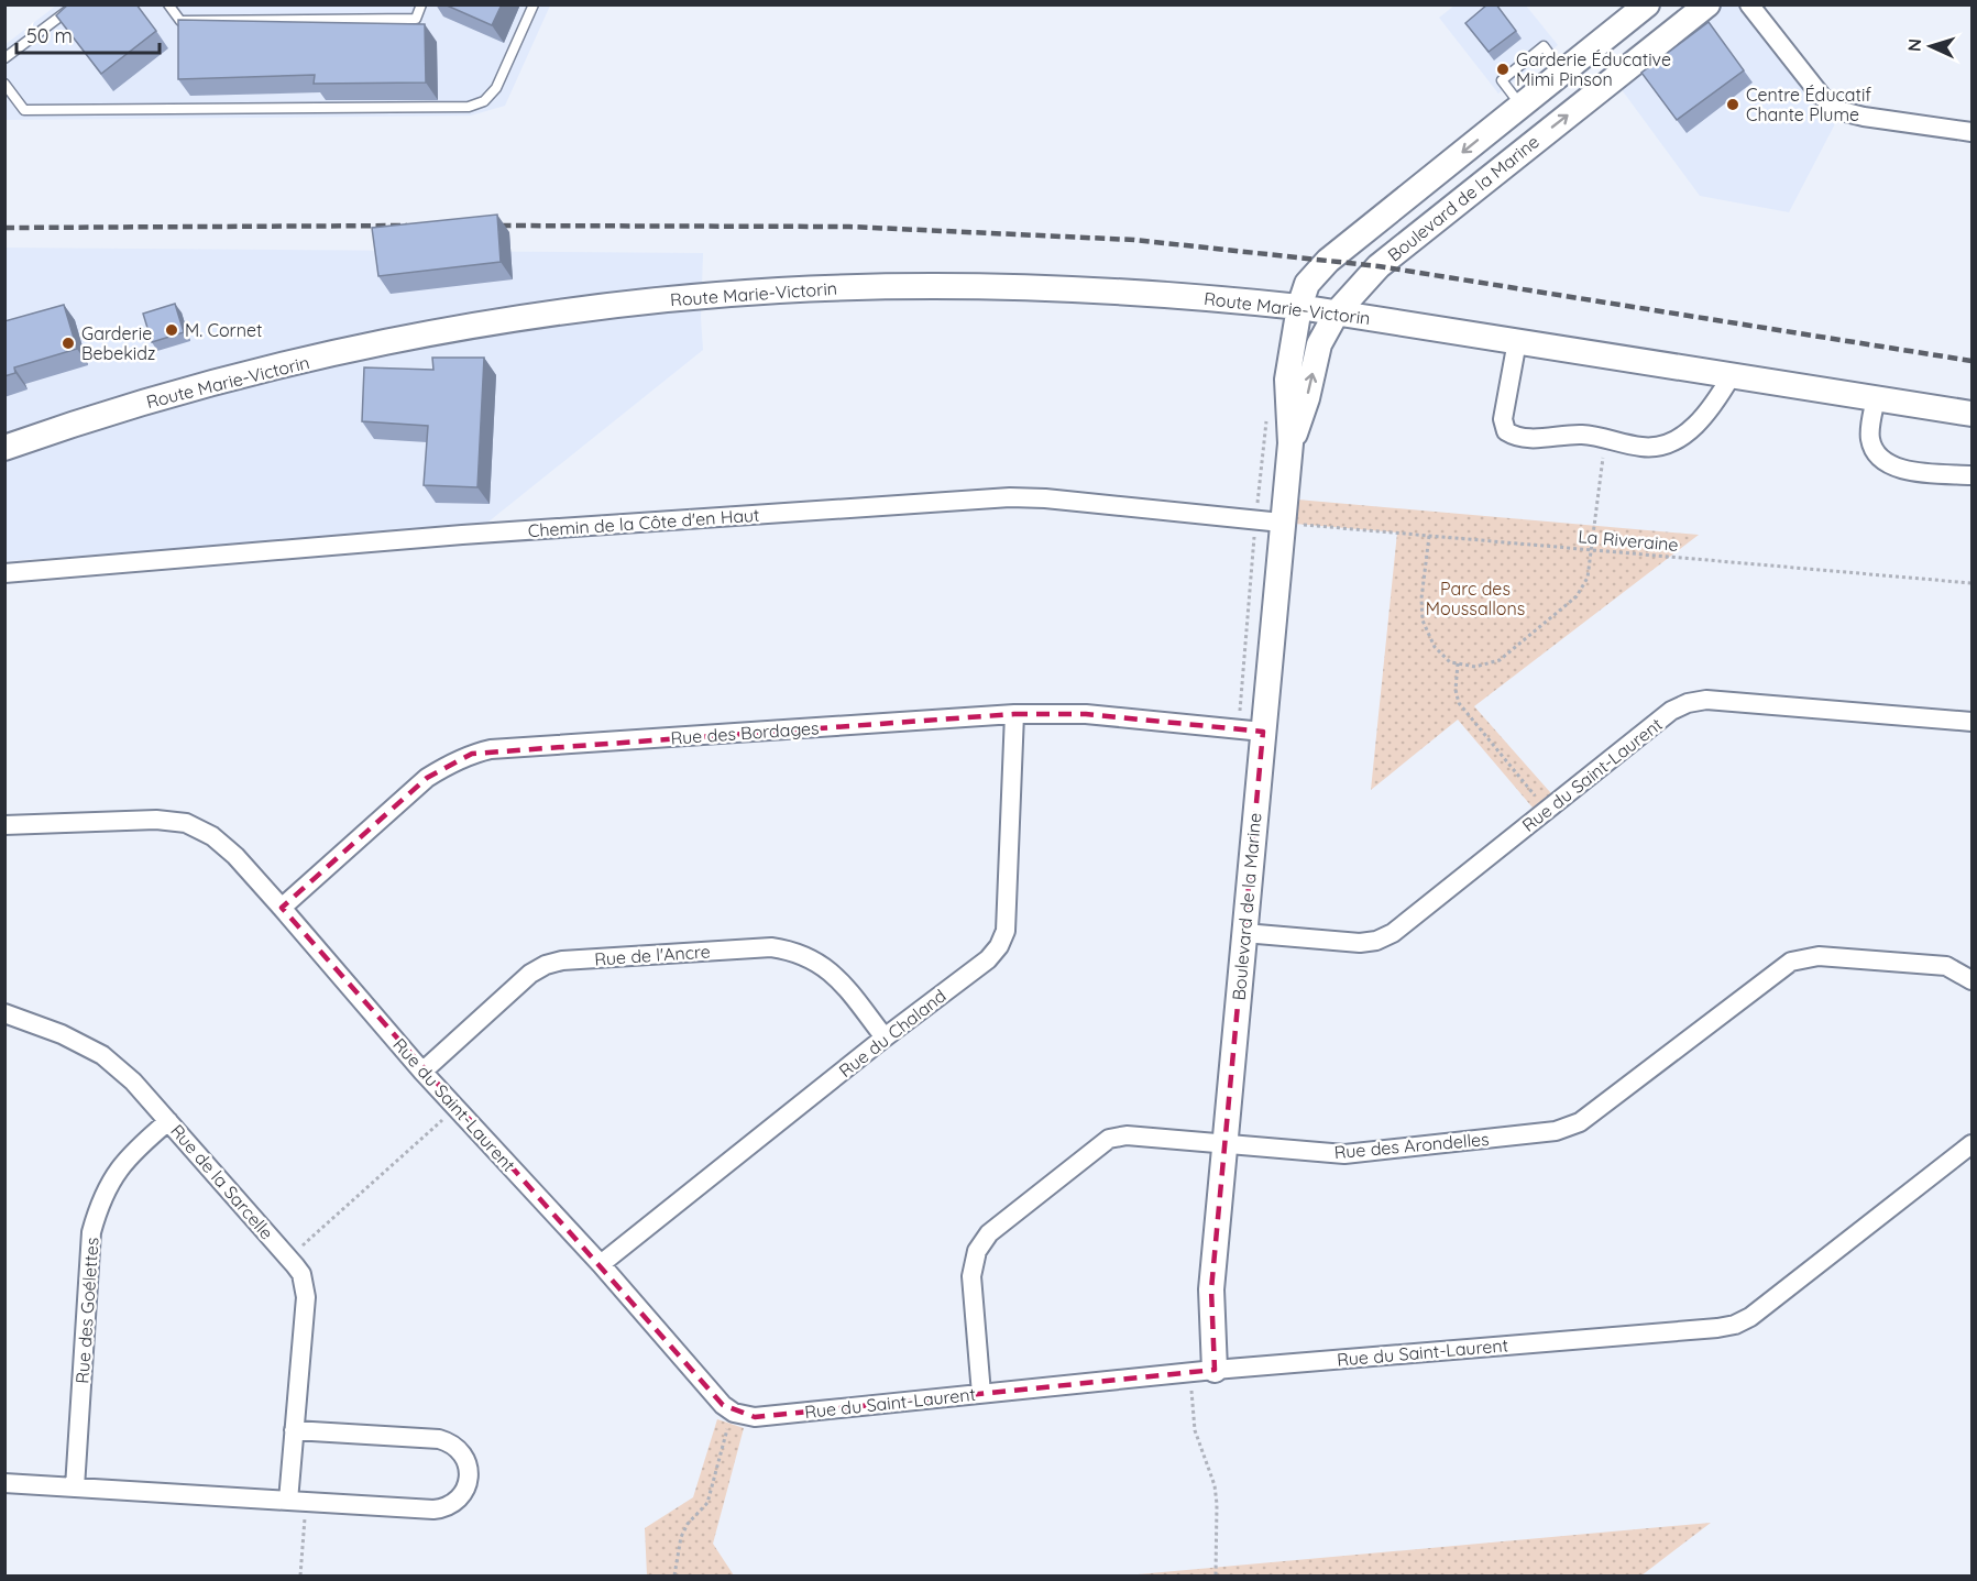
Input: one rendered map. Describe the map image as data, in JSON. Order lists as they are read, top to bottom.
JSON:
{
  "streets": {
    "street": [
      "Boulevard de la Marine",
      "Route Marie-Victorin",
      "Chemin de la Côte d'en Haut",
      "Rue des Bordages",
      "Rue du Saint-Laurent",
      "Rue de l'Ancre",
      "Rue du Chaland",
      "Rue des Arondelles",
      "Rue de la Sarcelle",
      "Rue des Goélettes"
    ],
    "path": ["La Riveraine"]
  },
  "crossings": [
    ["Boulevard de la Marine", "Route Marie-Victorin"],
    ["Boulevard de la Marine", "Chemin de la Côte d'en Haut"],
    ["Boulevard de la Marine", "La Riveraine"],
    ["Boulevard de la Marine", "Rue des Bordages"],
    ["Boulevard de la Marine", "Rue du Saint-Laurent"],
    ["Boulevard de la Marine", "Rue des Arondelles"],
    ["Chemin de la Côte d'en Haut", "La Riveraine"],
    ["Rue des Bordages", "Rue du Saint-Laurent"],
    ["Rue des Bordages", "Rue du Chaland"],
    ["Rue du Saint-Laurent", "Rue de l'Ancre"],
    ["Rue du Saint-Laurent", "Rue du Chaland"],
    ["Rue du Saint-Laurent", "Rue des Arondelles"],
    ["Rue de l'Ancre", "Rue du Chaland"],
    ["Rue de la Sarcelle", "Rue des Goélettes"]
  ],
  "parks": ["Parc des Moussallons"],
  "places": [
    "Garderie Éducative Mimi Pinson",
    "Centre Éducatif Chante Plume",
    "M. Cornet",
    "Garderie Bebekidz"
  ],
  "scale_bar": "50 m",
  "north": "left"
}
